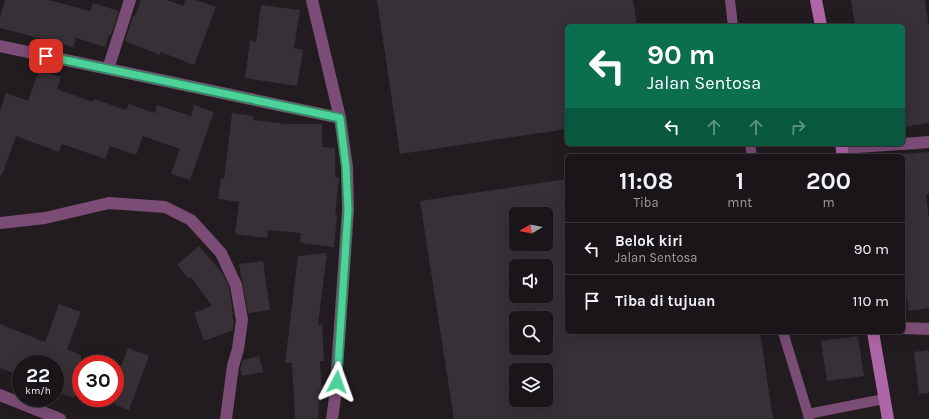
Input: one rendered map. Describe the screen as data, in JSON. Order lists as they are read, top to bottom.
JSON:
{
  "north": "left",
  "page": {
    "turn": ["90 m", "Jalan Sentosa"],
    "eta": [
      "11:08",
      "Tiba",
      "1",
      "mnt",
      "200",
      "m"
    ],
    "list": [
      {
        "name": "Belok kiri",
        "note": "Jalan Sentosa",
        "value": "90 m"
      },
      {
        "name": "Tiba di tujuan",
        "value": "110 m"
      }
    ],
    "speed": "22 km/h",
    "limit": "30"
  }
}
